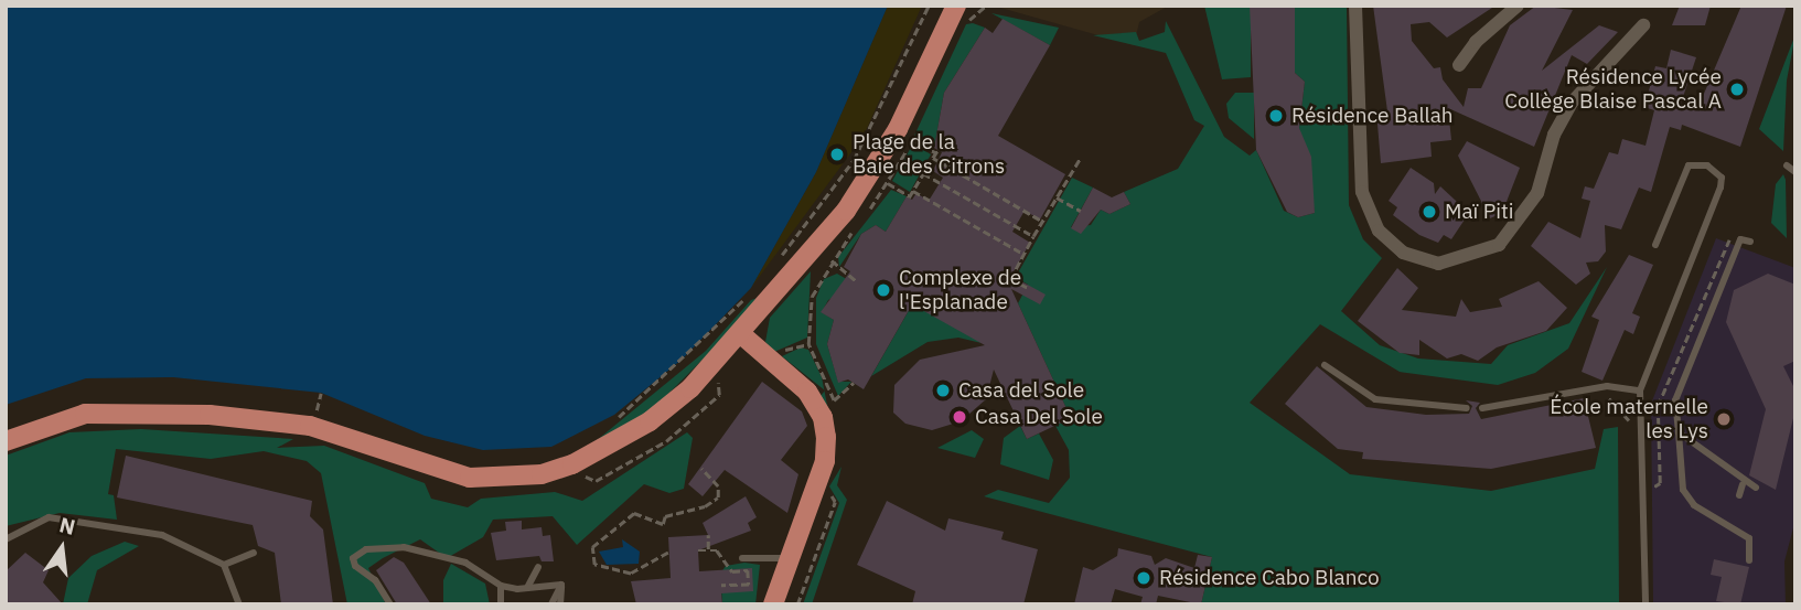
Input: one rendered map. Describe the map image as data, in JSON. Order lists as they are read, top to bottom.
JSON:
{
  "places": [
    "Résidence Lycée Collège Blaise Pascal A",
    "Résidence Ballah",
    "Plage de la Baie des Citrons",
    "Maï Piti",
    "Complexe de l'Esplanade",
    "Casa del Sole",
    "Casa Del Sole",
    "École maternelle les Lys",
    "Résidence Cabo Blanco"
  ],
  "north": "top"
}
